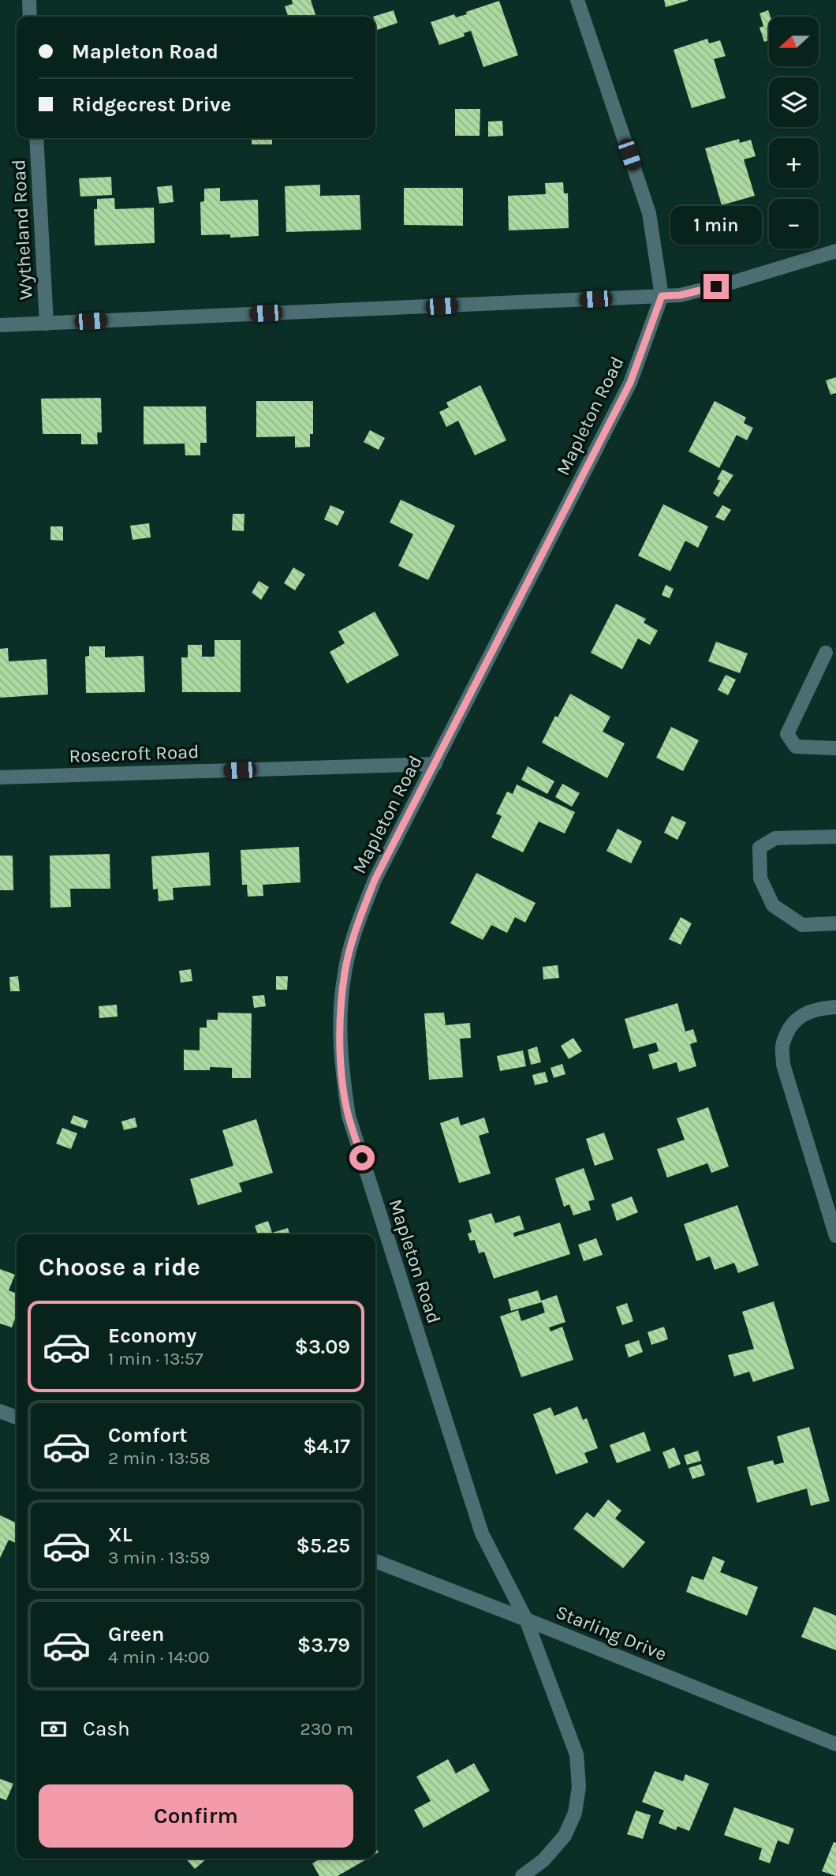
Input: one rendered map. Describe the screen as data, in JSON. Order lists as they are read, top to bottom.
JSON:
{
  "streets": {
    "street": [
      "Wytheland Road",
      "Mapleton Road",
      "Rosecroft Road",
      "Starling Drive"
    ]
  },
  "crossings": [
    ["Mapleton Road", "Rosecroft Road"],
    ["Mapleton Road", "Starling Drive"]
  ],
  "north": "left",
  "page": {
    "map_buttons": ["+", "−"],
    "banner": ["Mapleton Road", "Ridgecrest Drive"],
    "bubble": "1 min",
    "heading": "Choose a ride",
    "list": [
      {
        "name": "Economy",
        "note": "1 min · 13:57",
        "value": "$3.09"
      },
      {
        "name": "Comfort",
        "note": "2 min · 13:58",
        "value": "$4.17"
      },
      {
        "name": "XL",
        "note": "3 min · 13:59",
        "value": "$5.25"
      },
      {
        "name": "Green",
        "note": "4 min · 14:00",
        "value": "$3.79"
      }
    ],
    "pay": ["Cash", "230 m"],
    "buttons": "Confirm"
  }
}
